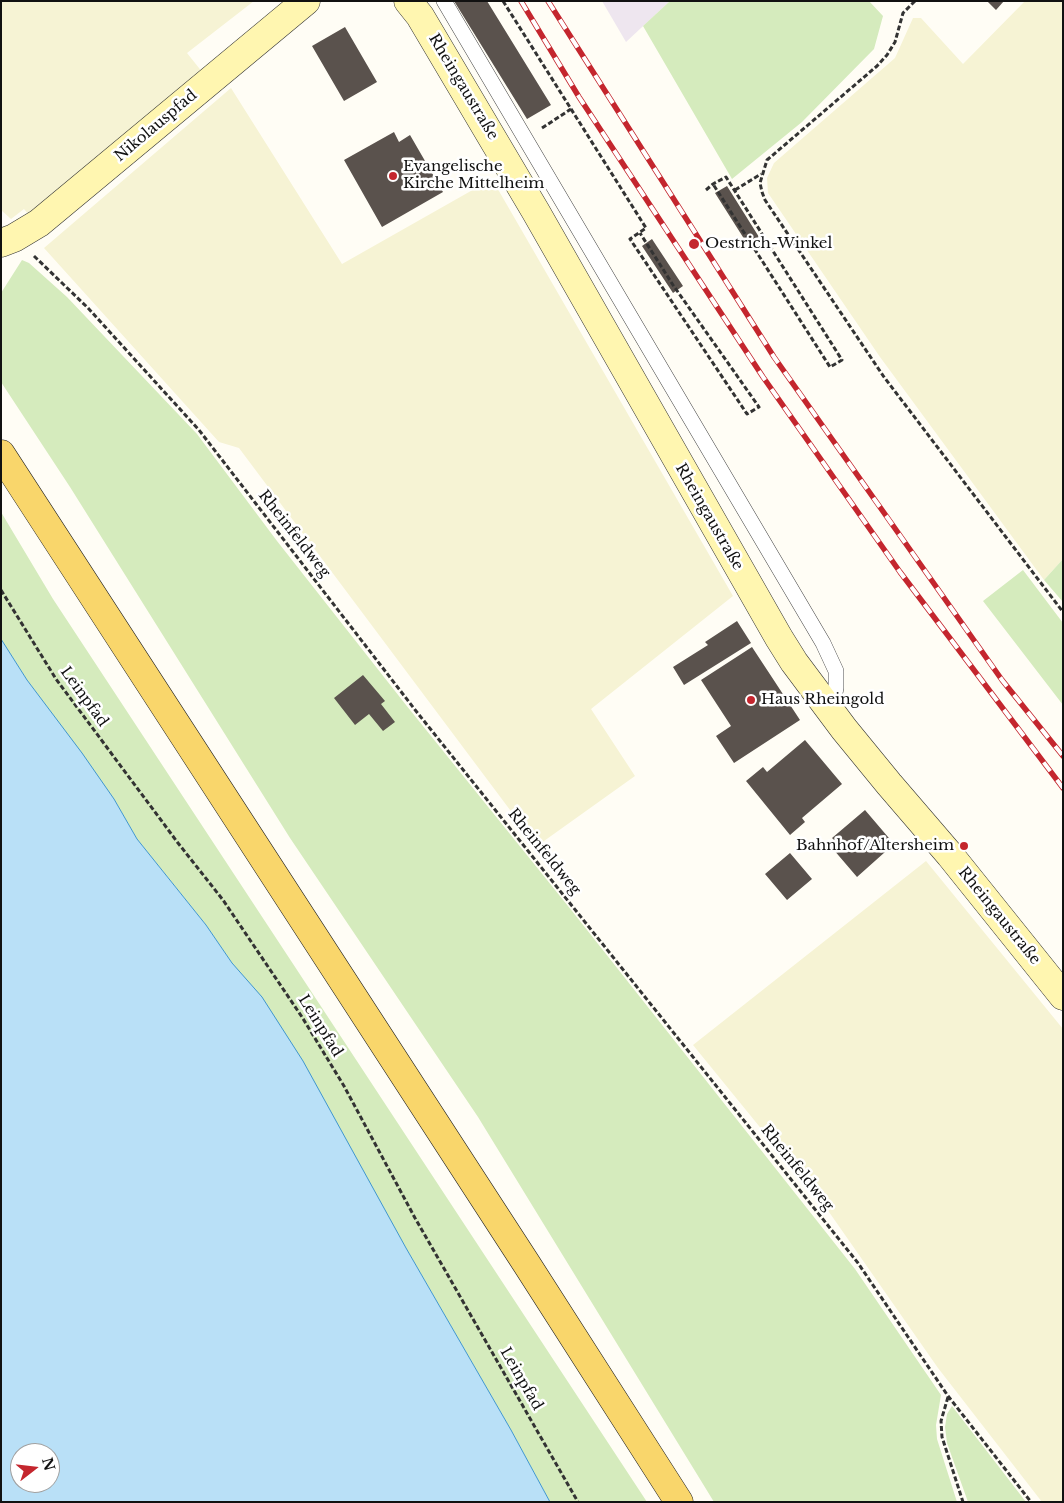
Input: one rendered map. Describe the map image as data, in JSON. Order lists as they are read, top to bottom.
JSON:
{
  "streets": {
    "main road": ["Rheingaustraße", "Nikolauspfad"],
    "path": ["Rheinfeldweg", "Leinpfad"]
  },
  "crossings": [
    ["Nikolauspfad", "Rheinfeldweg"]
  ],
  "places": [
    "Evangelische Kirche Mittelheim",
    "Oestrich-Winkel",
    "Haus Rheingold",
    "Bahnhof/Altersheim"
  ],
  "north": "right"
}
